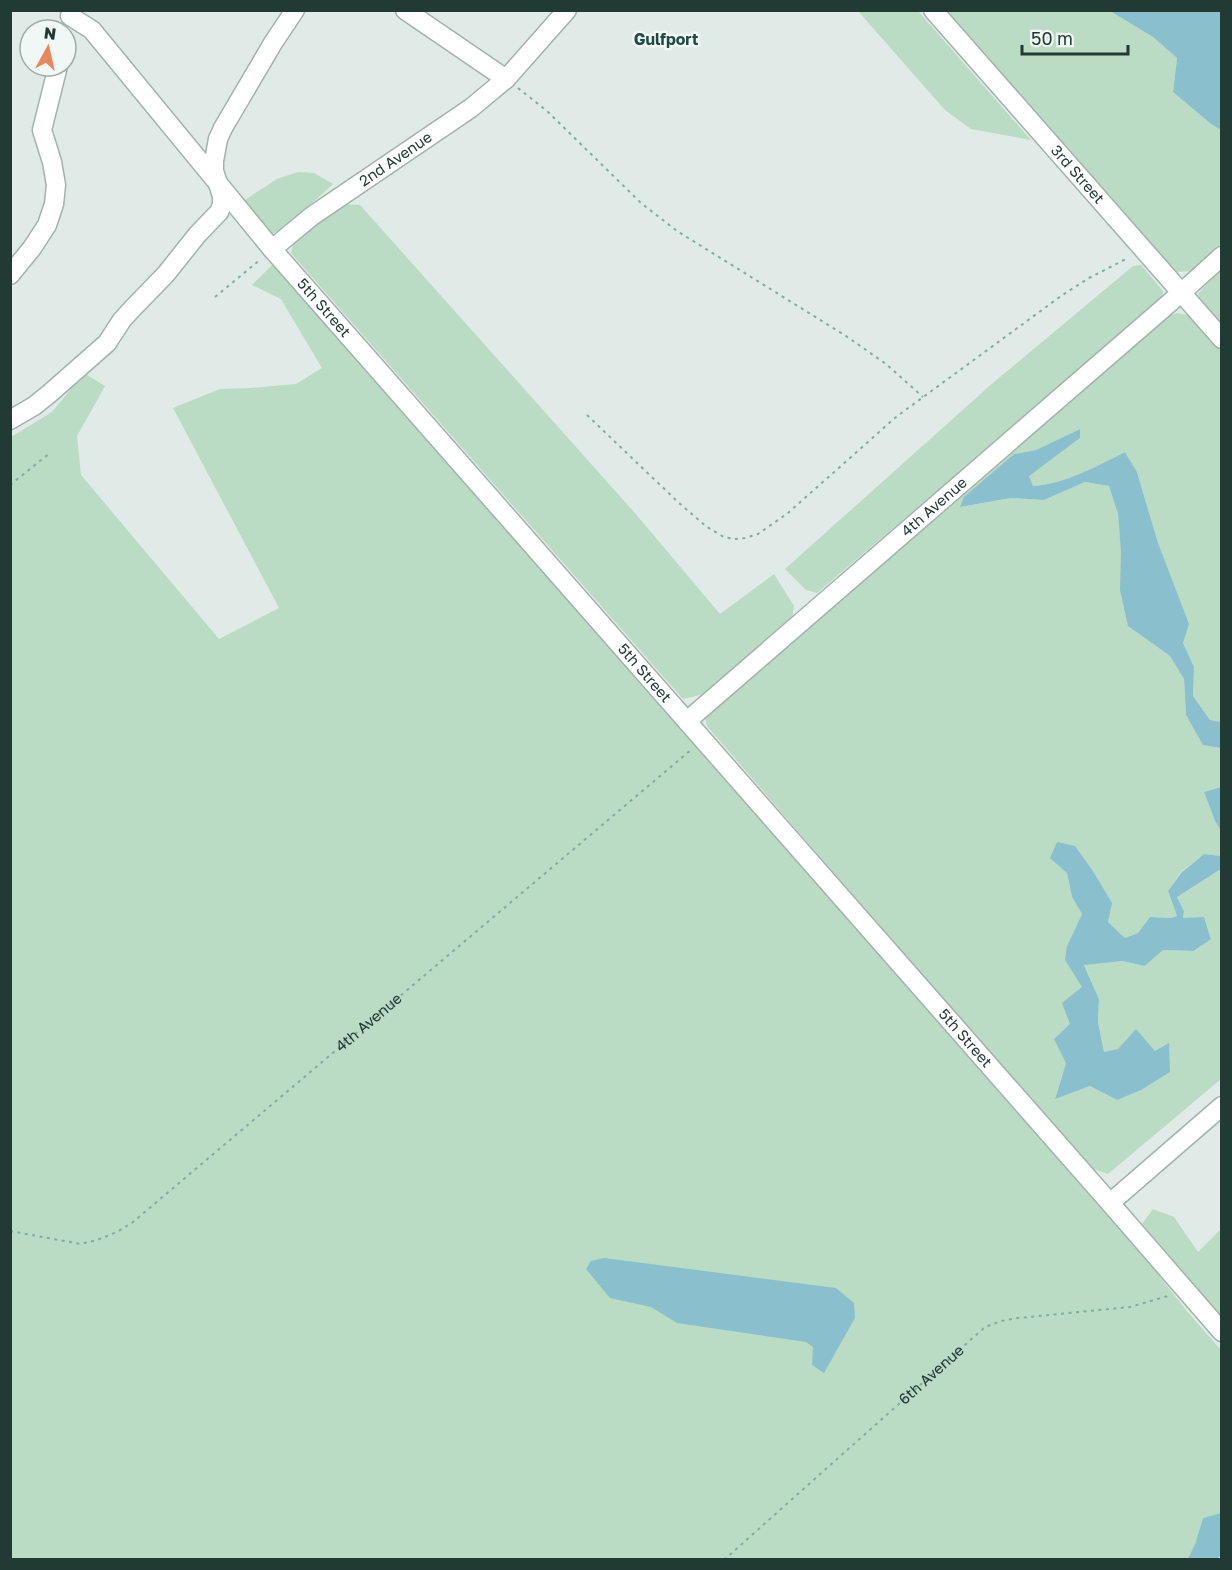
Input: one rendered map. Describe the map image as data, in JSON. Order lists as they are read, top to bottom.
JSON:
{
  "streets": {
    "street": [
      "2nd Avenue",
      "3rd Street",
      "5th Street",
      "4th Avenue"
    ],
    "path": ["6th Avenue"]
  },
  "crossings": [
    ["2nd Avenue", "5th Street"],
    ["3rd Street", "4th Avenue"],
    ["5th Street", "4th Avenue"],
    ["5th Street", "6th Avenue"]
  ],
  "districts": ["Gulfport"],
  "scale_bar": "50 m",
  "north": "top"
}
